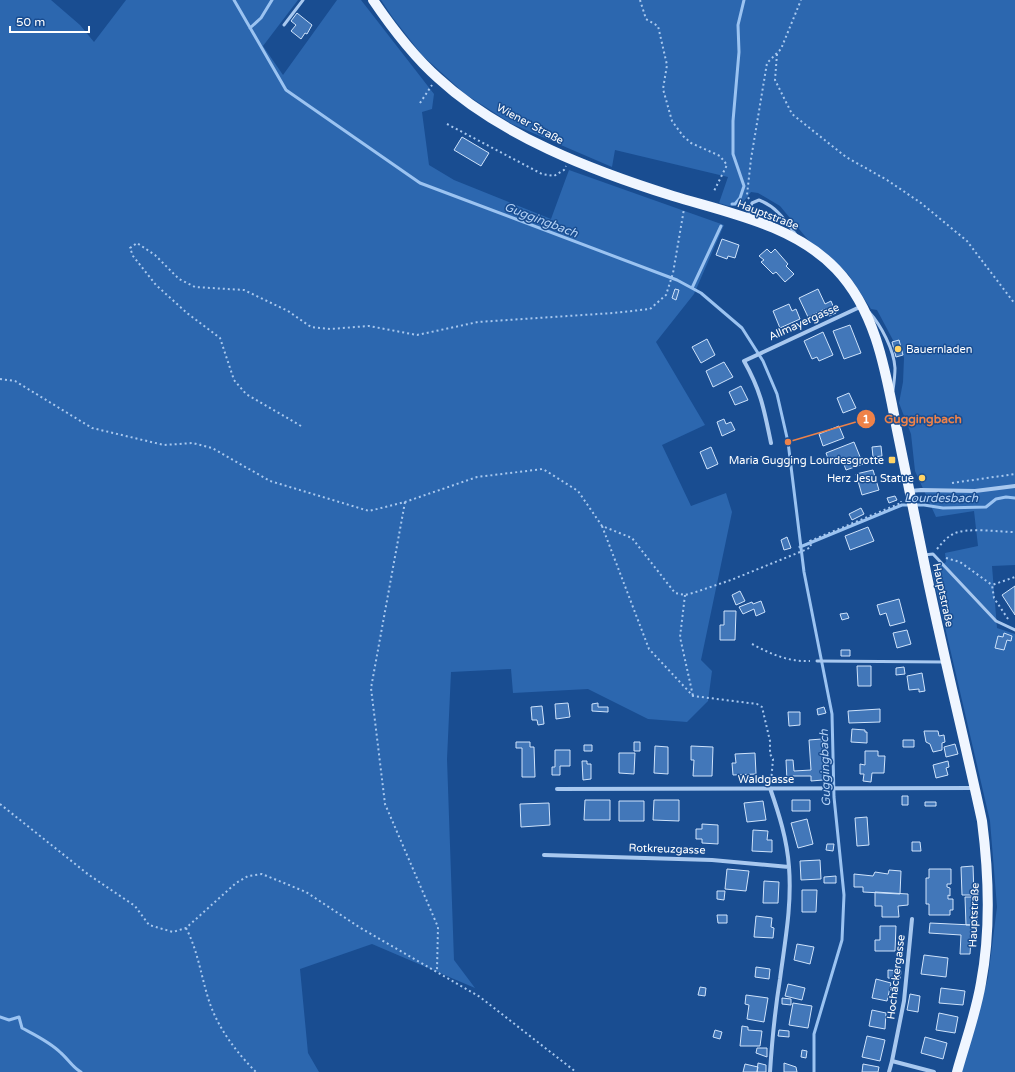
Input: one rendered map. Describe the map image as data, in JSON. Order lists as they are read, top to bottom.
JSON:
{
  "streets": {
    "main road": ["Wiener Straße", "Hauptstraße"],
    "street": [
      "Allmayergasse",
      "Waldgasse",
      "Rotkreuzgasse",
      "Hochäckergasse"
    ]
  },
  "crossings": [
    ["Wiener Straße", "Hauptstraße"],
    ["Hauptstraße", "Allmayergasse"],
    ["Hauptstraße", "Waldgasse"]
  ],
  "water": ["Guggingbach", "Lourdesbach"],
  "places": {
    "other": ["Bauernladen", "Guggingbach", "Herz Jesu Statue"],
    "transit": ["Maria Gugging Lourdesgrotte"]
  },
  "scale_bar": "50 m"
}
